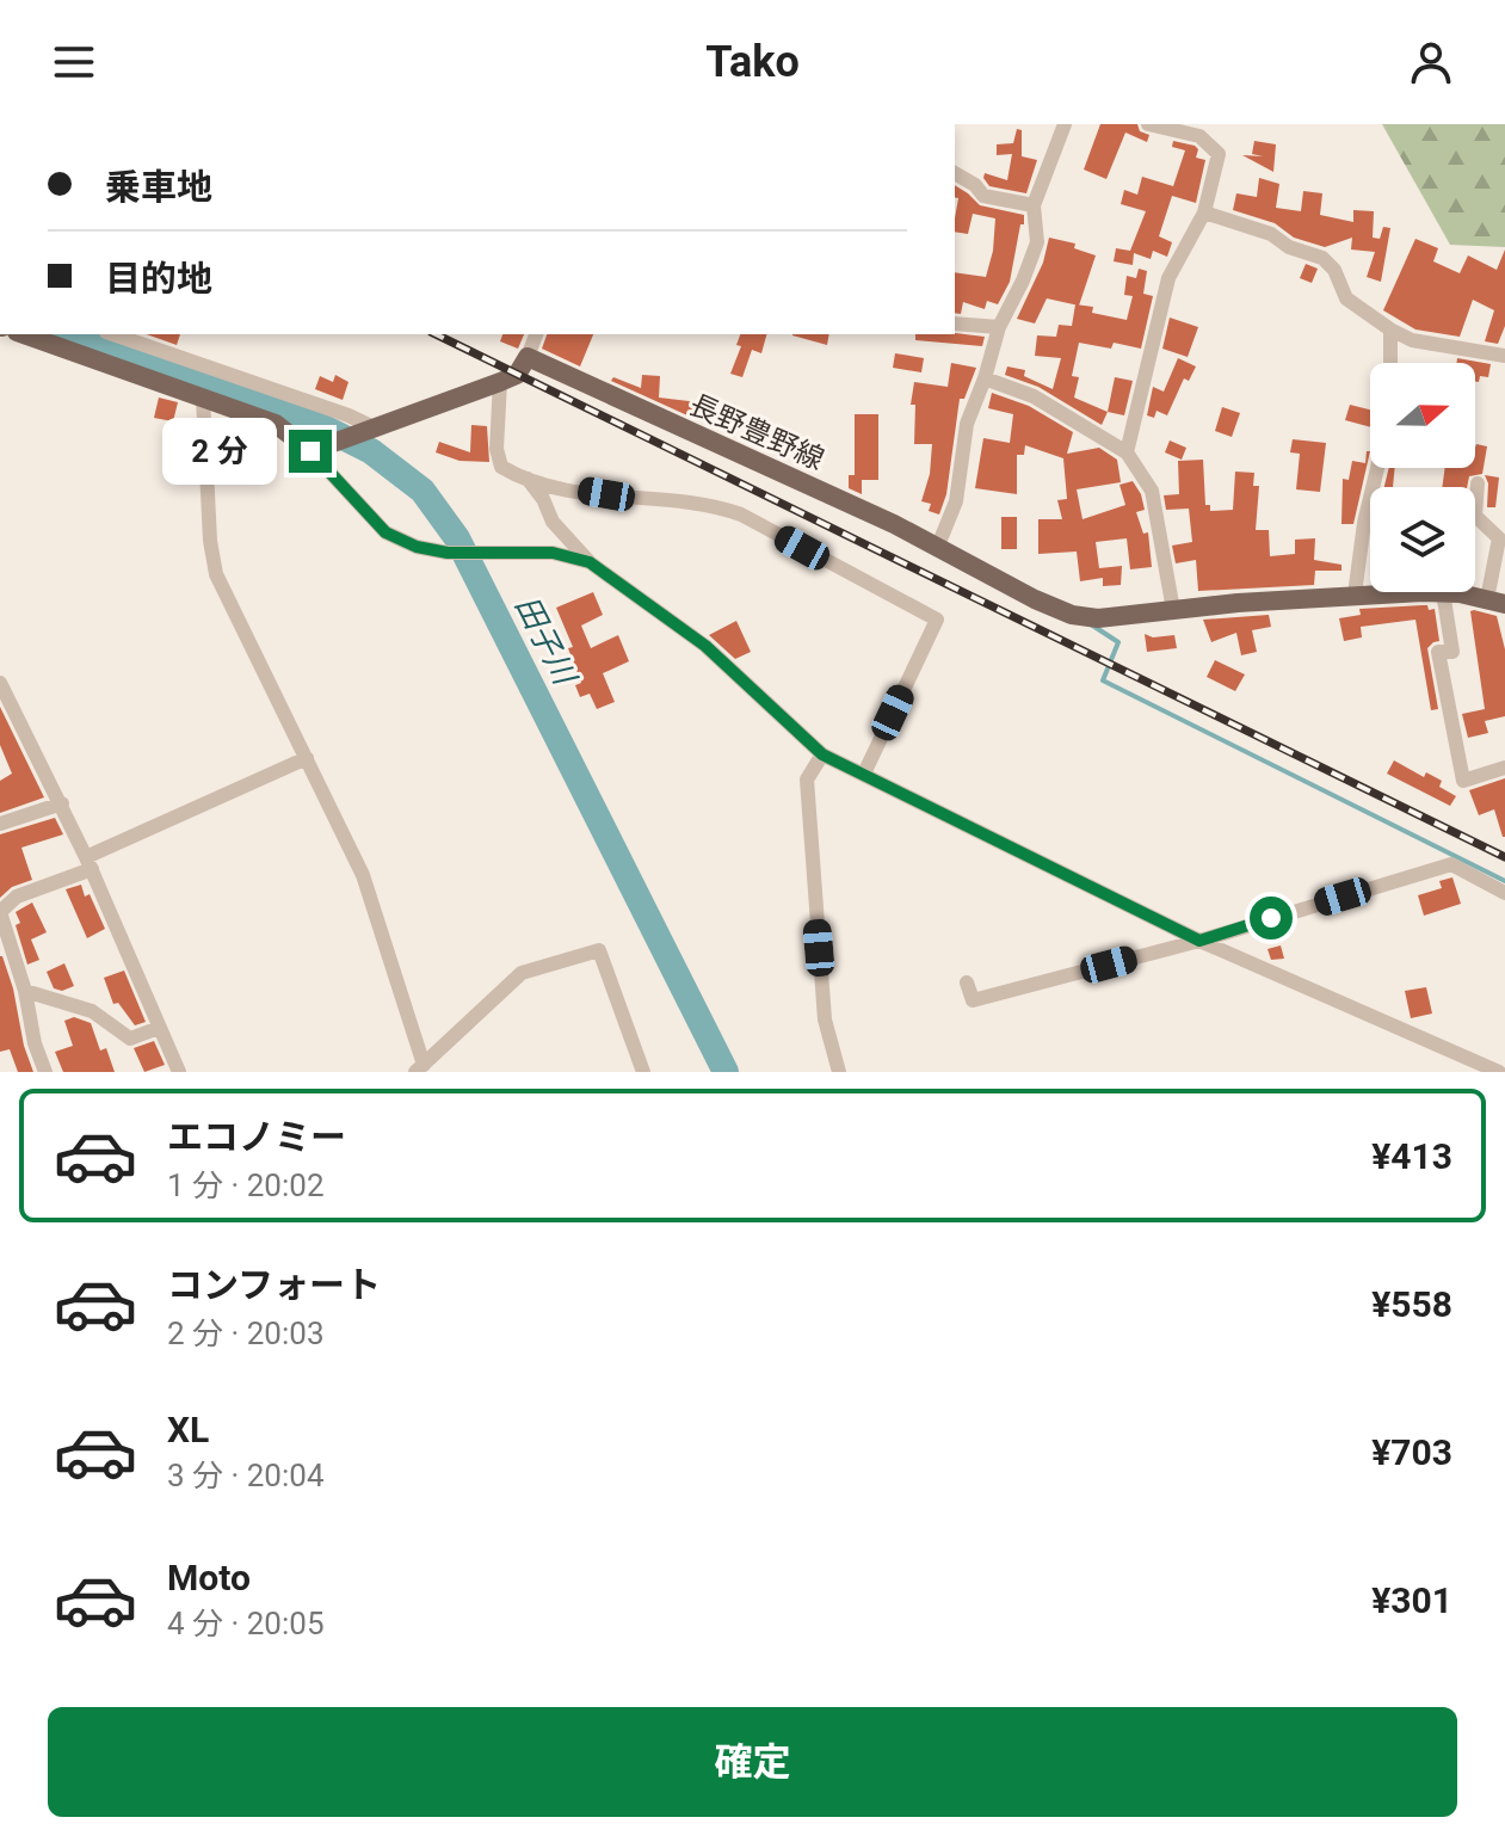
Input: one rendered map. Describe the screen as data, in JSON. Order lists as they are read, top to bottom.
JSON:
{
  "streets": {
    "main road": ["長野豊野線"]
  },
  "water": ["田子川"],
  "north": "right",
  "page": {
    "header": "Tako",
    "banner": ["乗車地", "目的地"],
    "bubble": "2 分",
    "list": [
      {
        "name": "エコノミー",
        "note": "1 分 · 20:02",
        "value": "¥413"
      },
      {
        "name": "コンフォート",
        "note": "2 分 · 20:03",
        "value": "¥558"
      },
      {
        "name": "XL",
        "note": "3 分 · 20:04",
        "value": "¥703"
      },
      {
        "name": "Moto",
        "note": "4 分 · 20:05",
        "value": "¥301"
      }
    ],
    "buttons": "確定"
  }
}
